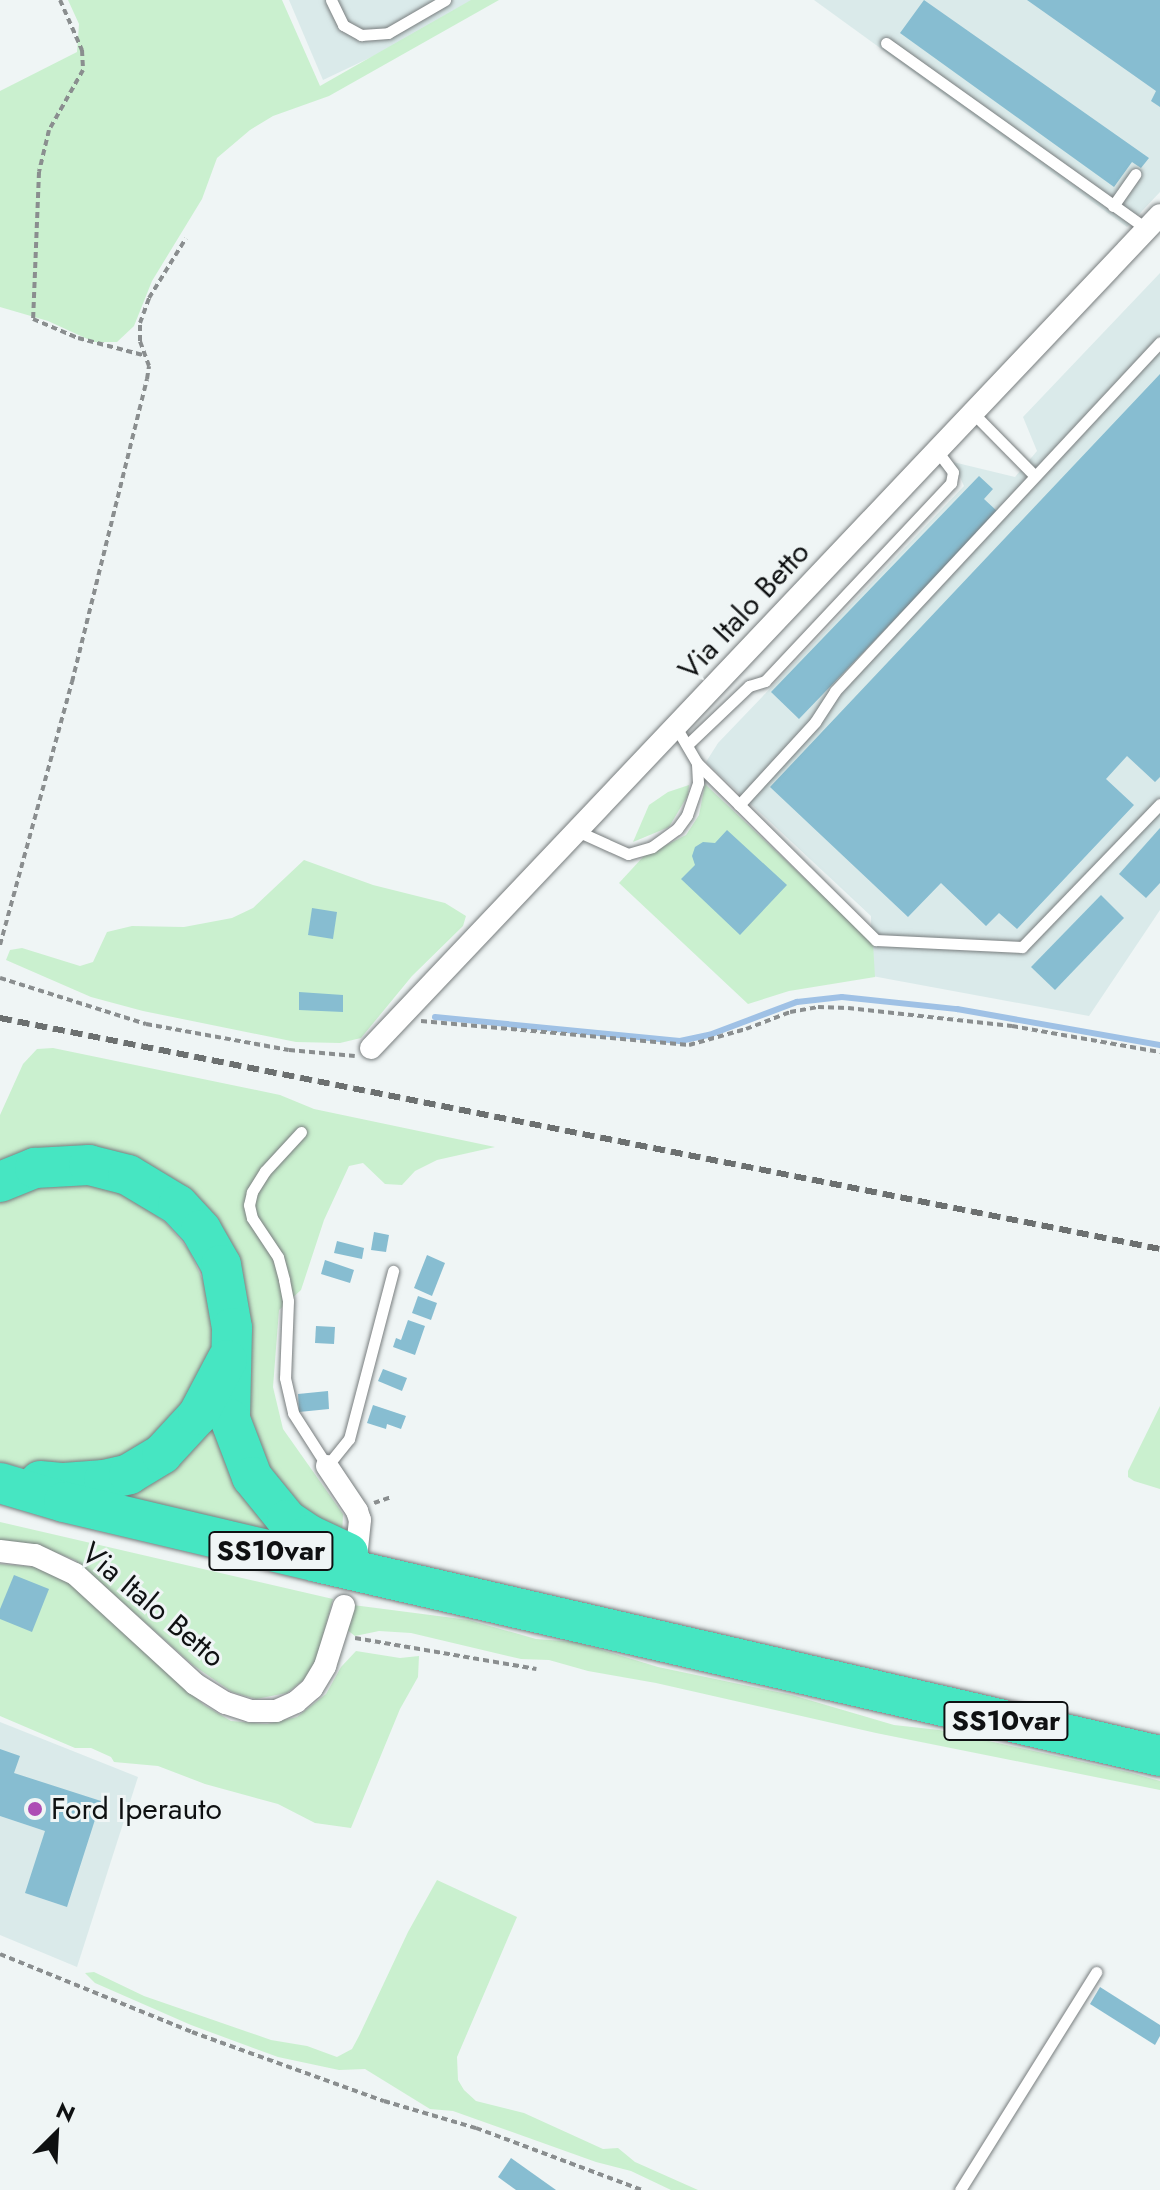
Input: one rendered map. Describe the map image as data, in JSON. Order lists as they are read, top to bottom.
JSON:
{
  "streets": {
    "highway": ["SS10var"],
    "street": ["Via Italo Betto"]
  },
  "places": ["Ford Iperauto"],
  "north": "top right"
}
